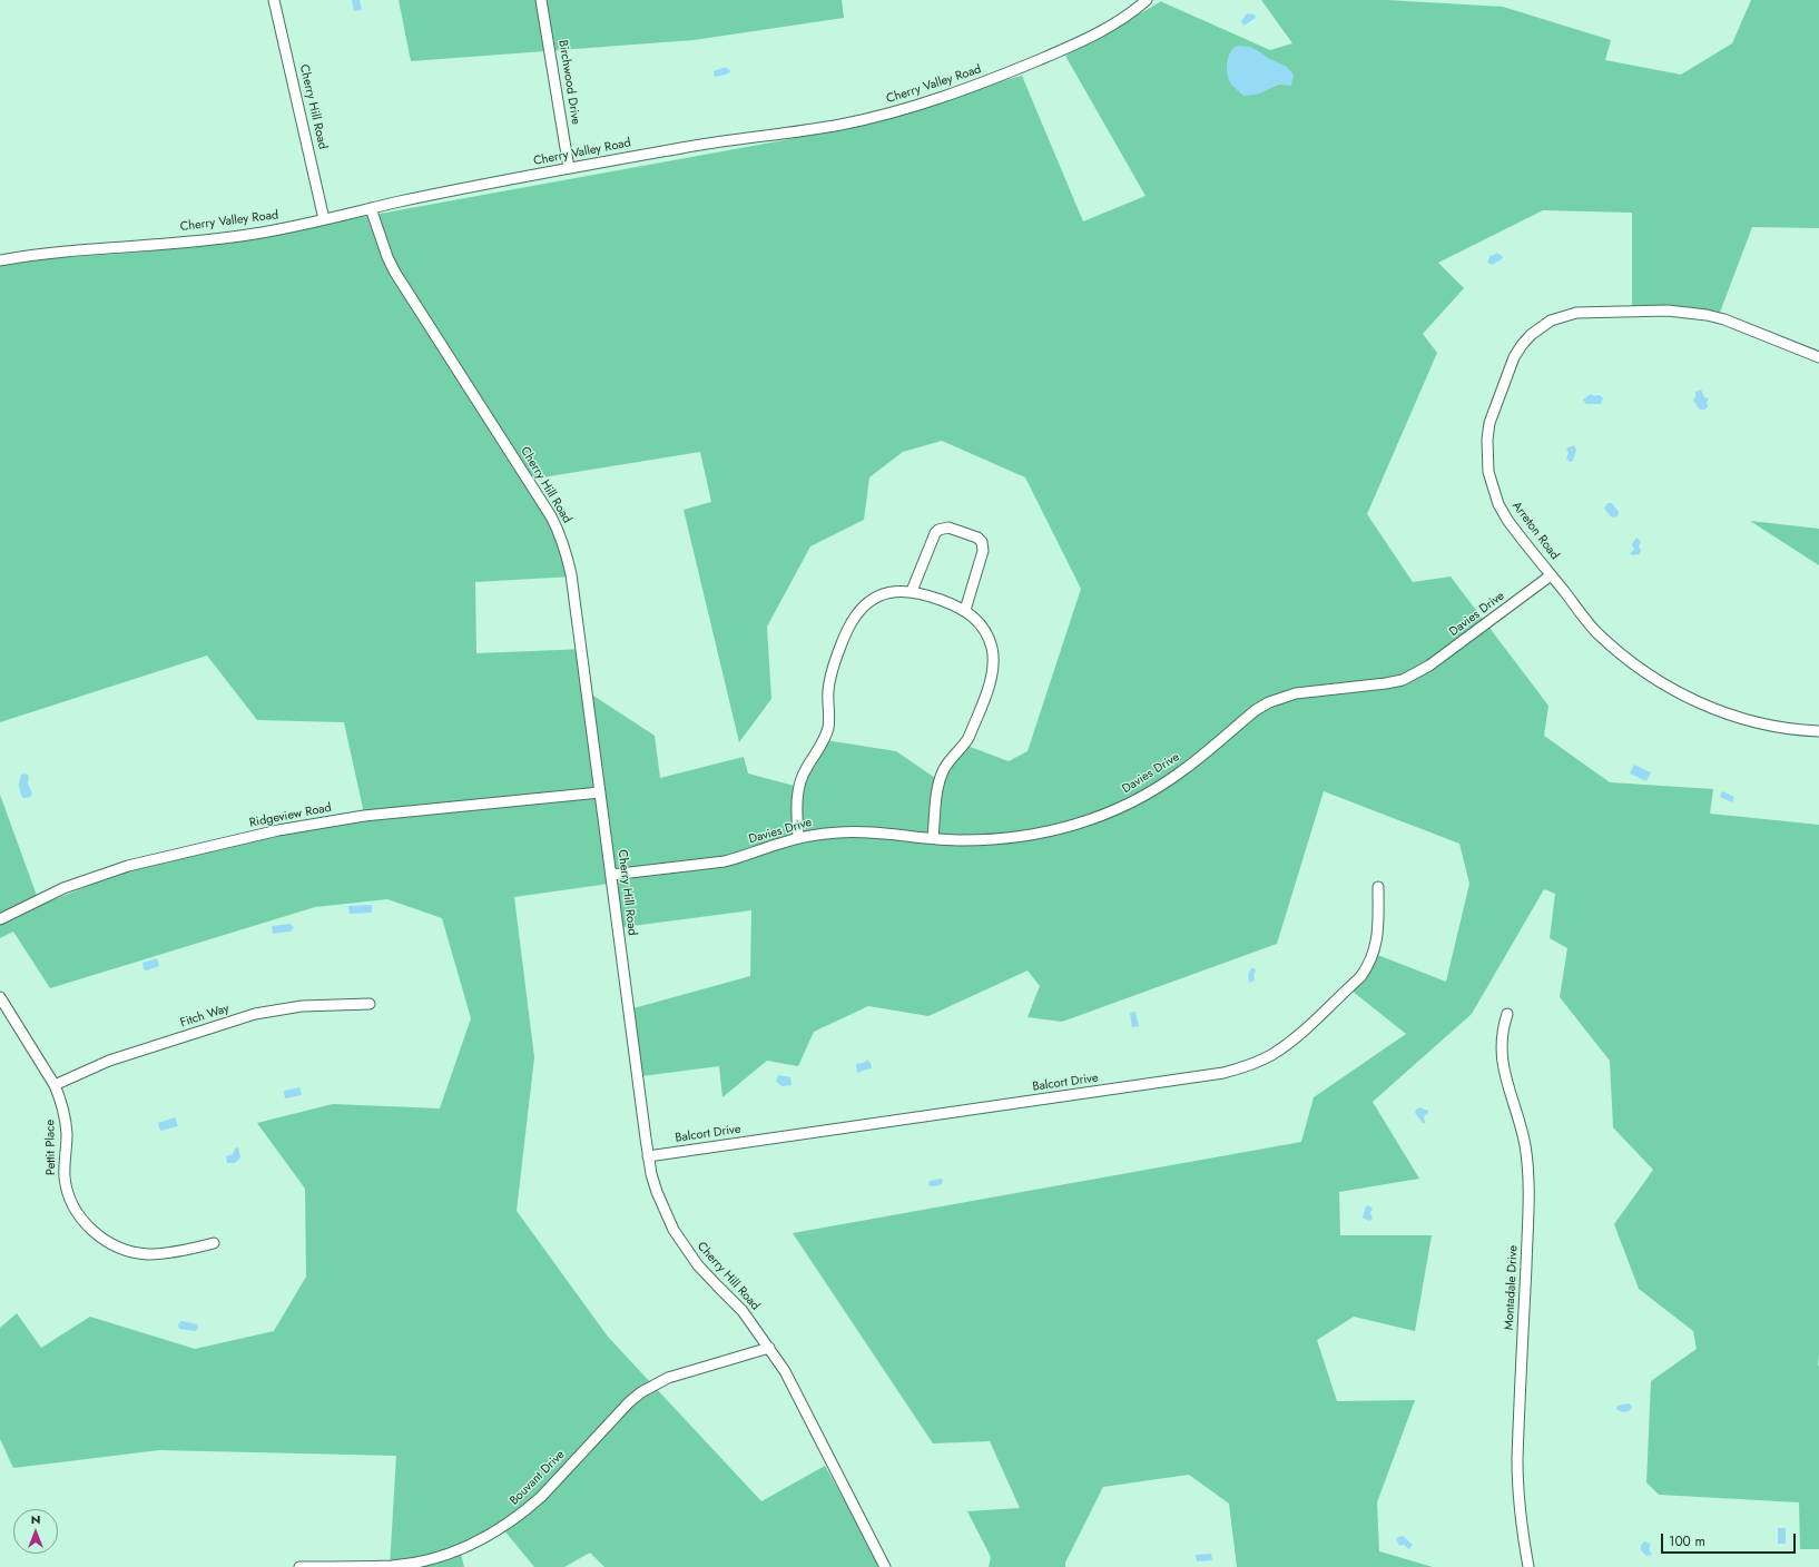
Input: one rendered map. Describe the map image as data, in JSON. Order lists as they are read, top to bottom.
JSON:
{
  "streets": {
    "street": [
      "Birchwood Drive",
      "Cherry Valley Road",
      "Cherry Hill Road",
      "Arreton Road",
      "Davies Drive",
      "Ridgeview Road",
      "Fitch Way",
      "Balcort Drive",
      "Pettit Place",
      "Montadale Drive",
      "Bouvant Drive"
    ]
  },
  "crossings": [
    ["Birchwood Drive", "Cherry Valley Road"],
    ["Cherry Valley Road", "Cherry Hill Road"],
    ["Cherry Hill Road", "Davies Drive"],
    ["Cherry Hill Road", "Ridgeview Road"],
    ["Cherry Hill Road", "Balcort Drive"],
    ["Cherry Hill Road", "Bouvant Drive"],
    ["Arreton Road", "Davies Drive"],
    ["Fitch Way", "Pettit Place"]
  ],
  "scale_bar": "100 m",
  "north": "top"
}
